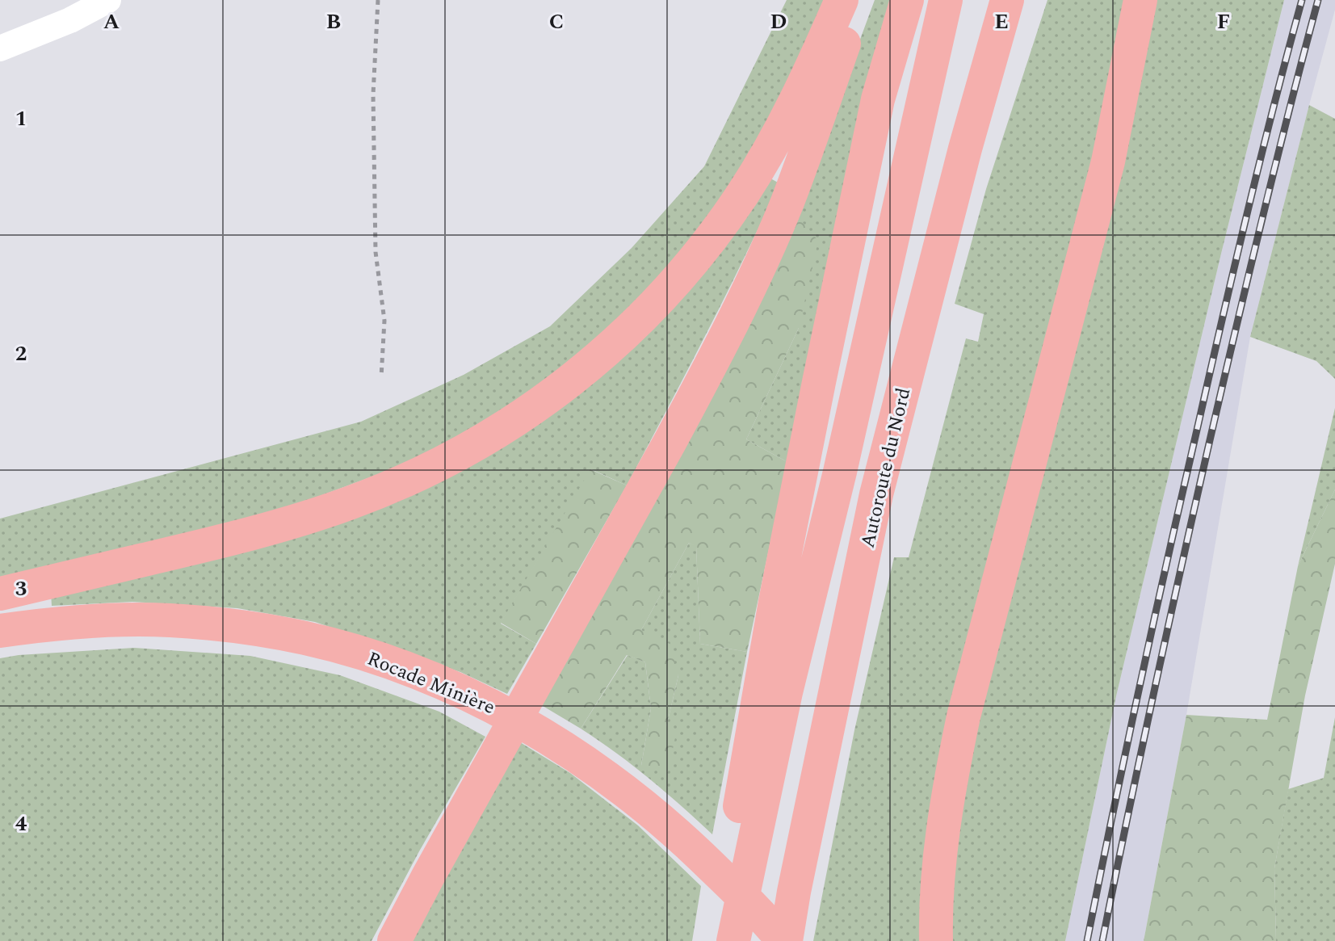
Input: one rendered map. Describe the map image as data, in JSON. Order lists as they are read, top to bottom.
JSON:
{
  "streets": {
    "highway": ["Autoroute du Nord", "Rocade Minière"]
  },
  "crossings": [
    ["Autoroute du Nord", "Rocade Minière"]
  ],
  "grid": {
    "columns": [
      "A",
      "B",
      "C",
      "D",
      "E",
      "F"
    ],
    "rows": [
      "1",
      "2",
      "3",
      "4"
    ]
  }
}
